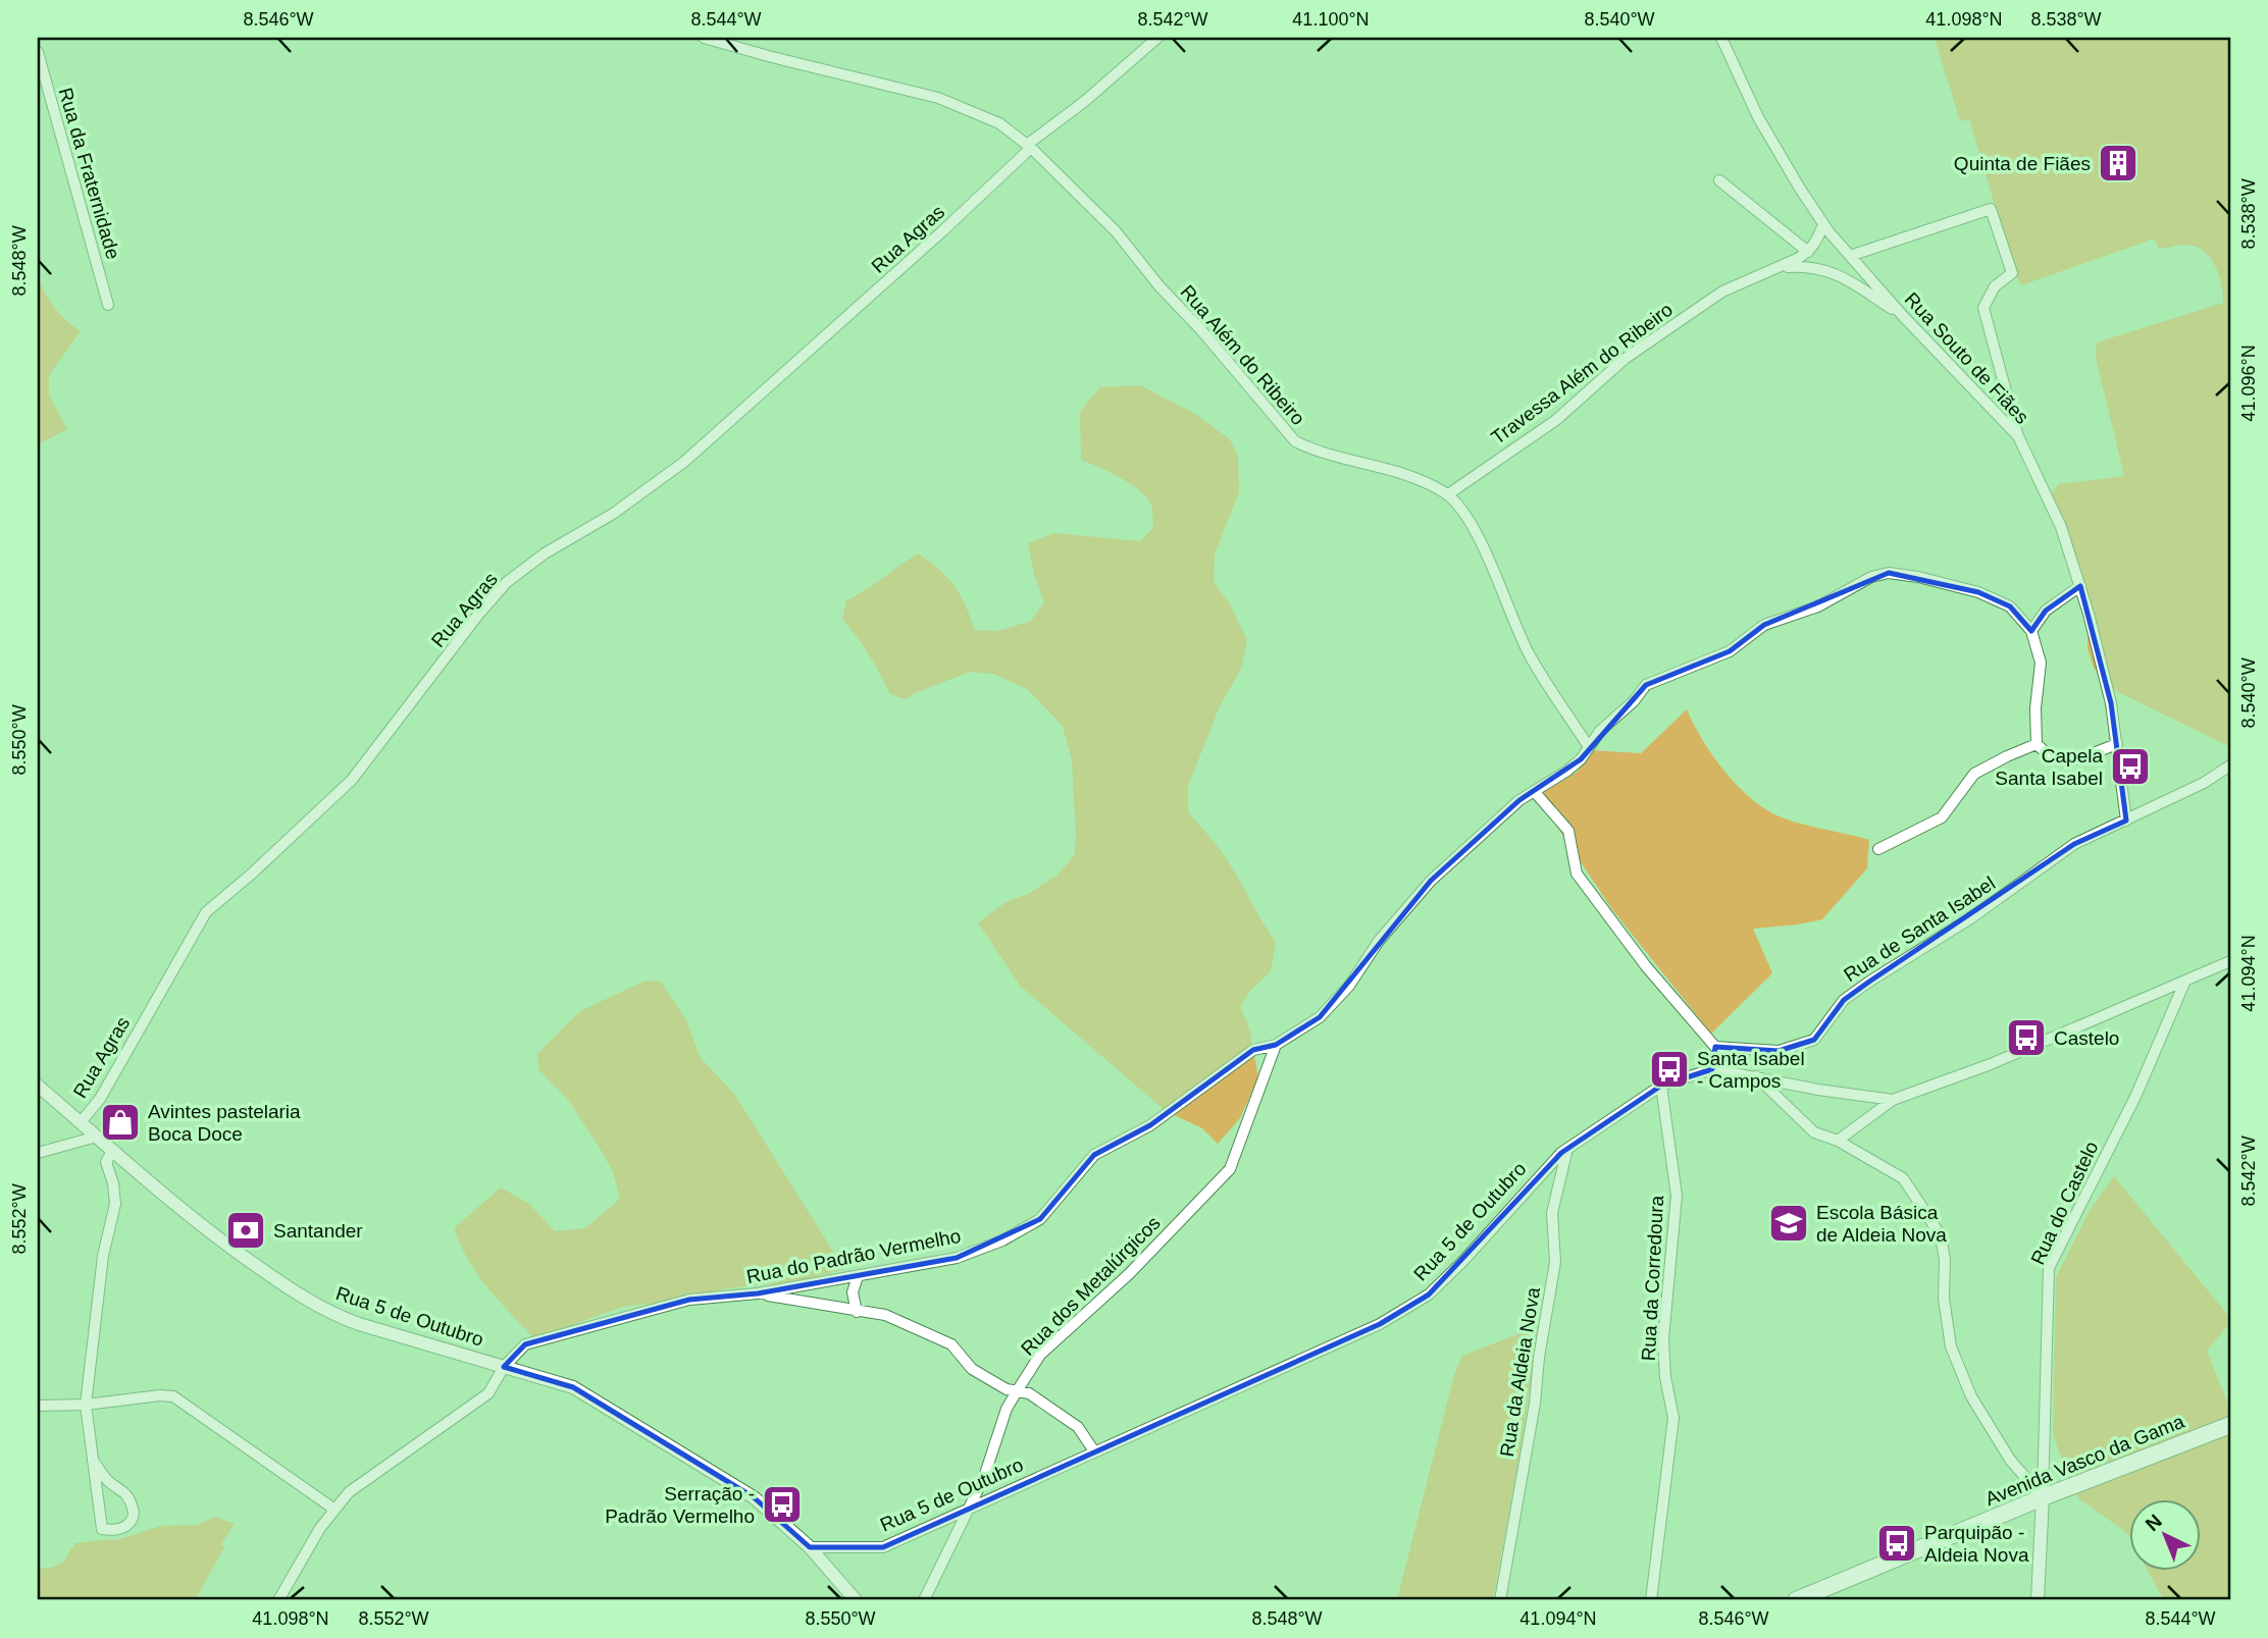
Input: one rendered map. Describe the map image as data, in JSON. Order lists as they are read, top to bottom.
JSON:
{
  "streets": {
    "main road": ["Avenida Vasco da Gama"],
    "street": [
      "Rua da Fraternidade",
      "Rua Agras",
      "Rua Além do Ribeiro",
      "Rua Souto de Fiães",
      "Travessa Além do Ribeiro",
      "Rua de Santa Isabel",
      "Rua do Castelo",
      "Rua 5 de Outubro",
      "Rua do Padrão Vermelho",
      "Rua da Corredoura",
      "Rua dos Metalúrgicos",
      "Rua da Aldeia Nova"
    ]
  },
  "crossings": [
    ["Rua Agras", "Rua Além do Ribeiro"],
    ["Rua Agras", "Rua 5 de Outubro"],
    ["Rua Além do Ribeiro", "Travessa Além do Ribeiro"],
    ["Rua Além do Ribeiro", "Rua do Padrão Vermelho"],
    ["Rua Souto de Fiães", "Travessa Além do Ribeiro"],
    ["Rua Souto de Fiães", "Rua de Santa Isabel"],
    ["Rua do Castelo", "Rua 5 de Outubro"],
    ["Rua do Castelo", "Avenida Vasco da Gama"],
    ["Rua 5 de Outubro", "Rua do Padrão Vermelho"],
    ["Rua 5 de Outubro", "Rua da Corredoura"],
    ["Rua 5 de Outubro", "Rua dos Metalúrgicos"],
    ["Rua 5 de Outubro", "Rua da Aldeia Nova"],
    ["Rua do Padrão Vermelho", "Rua dos Metalúrgicos"]
  ],
  "places": {
    "building": ["Quinta de Fiães"],
    "bus stop": [
      "Capela Santa Isabel",
      "Castelo",
      "Santa Isabel - Campos",
      "Serração - Padrão Vermelho",
      "Parquipão - Aldeia Nova"
    ],
    "shop": ["Avintes pastelaria Boca Doce"],
    "school or university": ["Escola Básica de Aldeia Nova"],
    "bank": ["Santander"]
  },
  "north": "top left",
  "coordinates": [
    "8.546°W",
    "8.544°W",
    "8.542°W",
    "41.100°N",
    "8.540°W",
    "41.098°N",
    "8.538°W",
    "8.548°W",
    "41.096°N",
    "8.550°W",
    "41.094°N",
    "8.552°W"
  ]
}
